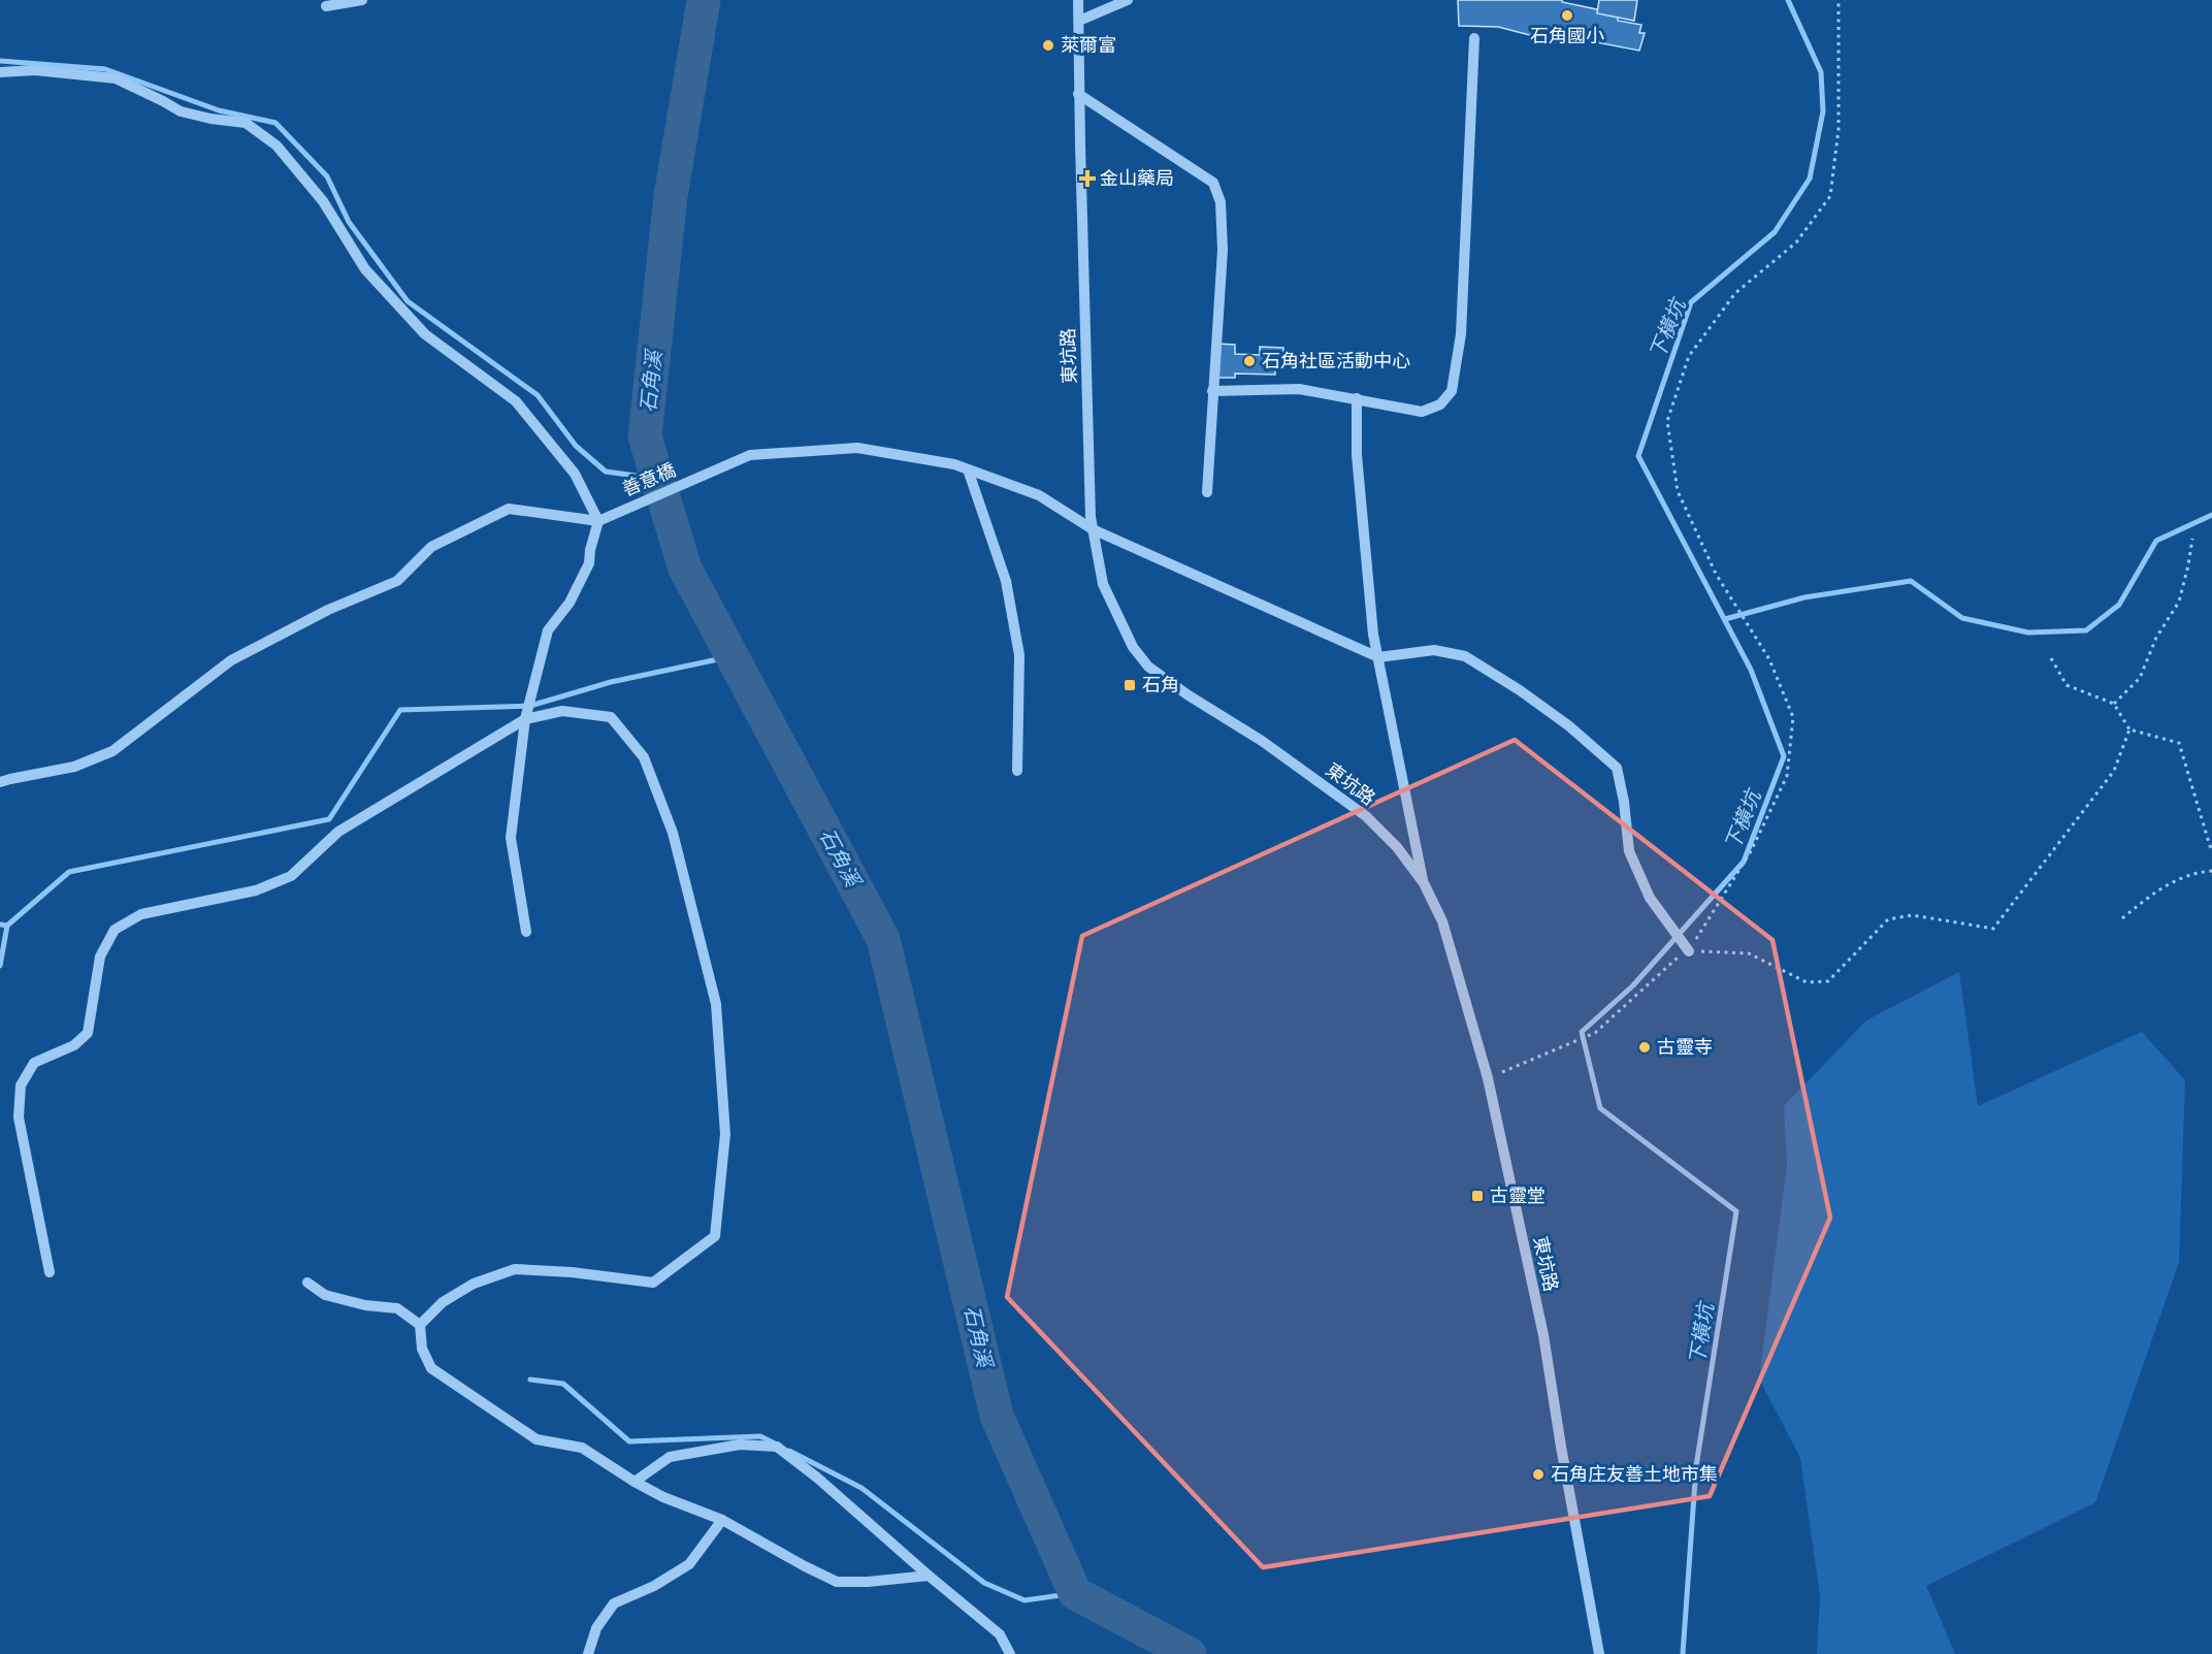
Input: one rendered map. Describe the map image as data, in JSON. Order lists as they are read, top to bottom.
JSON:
{
  "streets": {
    "street": ["東坑路", "善意橋"]
  },
  "crossings": [
    ["東坑路", "善意橋"]
  ],
  "water": ["下橫坑", "石角溪"],
  "places": {
    "other": [
      "石角國小",
      "萊爾富",
      "石角社區活動中心",
      "古靈寺",
      "石角庄友善土地市集"
    ],
    "health": ["金山藥局"],
    "transit": ["石角", "古靈堂"]
  }
}
